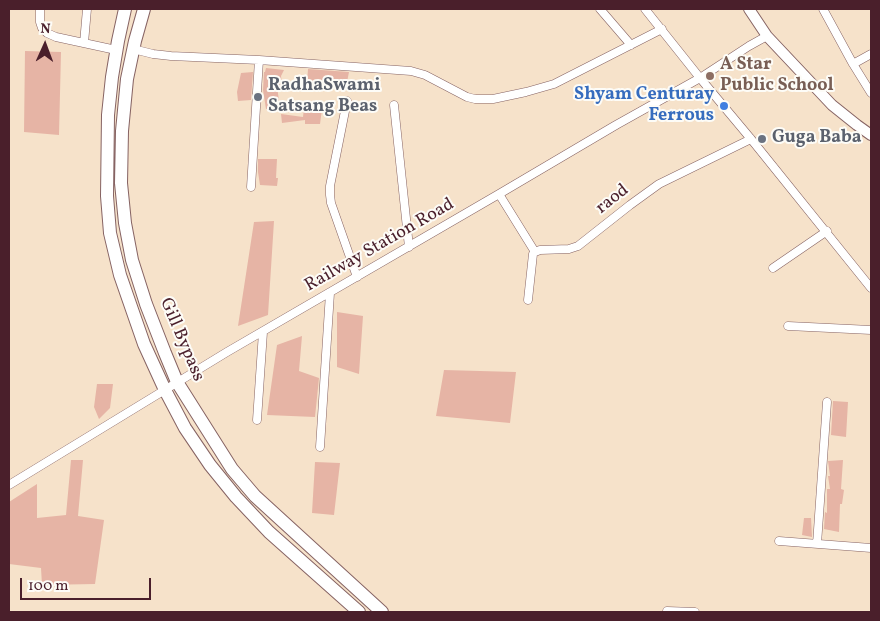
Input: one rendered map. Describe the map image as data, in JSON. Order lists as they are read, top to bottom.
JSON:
{
  "streets": {
    "main road": ["Gill Bypass"],
    "street": ["raod", "Railway Station Road"]
  },
  "crossings": [
    ["Railway Station Road", "Gill Bypass"]
  ],
  "places": [
    "A Star Public School",
    "RadhaSwami Satsang Beas",
    "Shyam Centuray Ferrous",
    "Guga Baba"
  ],
  "scale_bar": "100 m",
  "north": "top"
}
